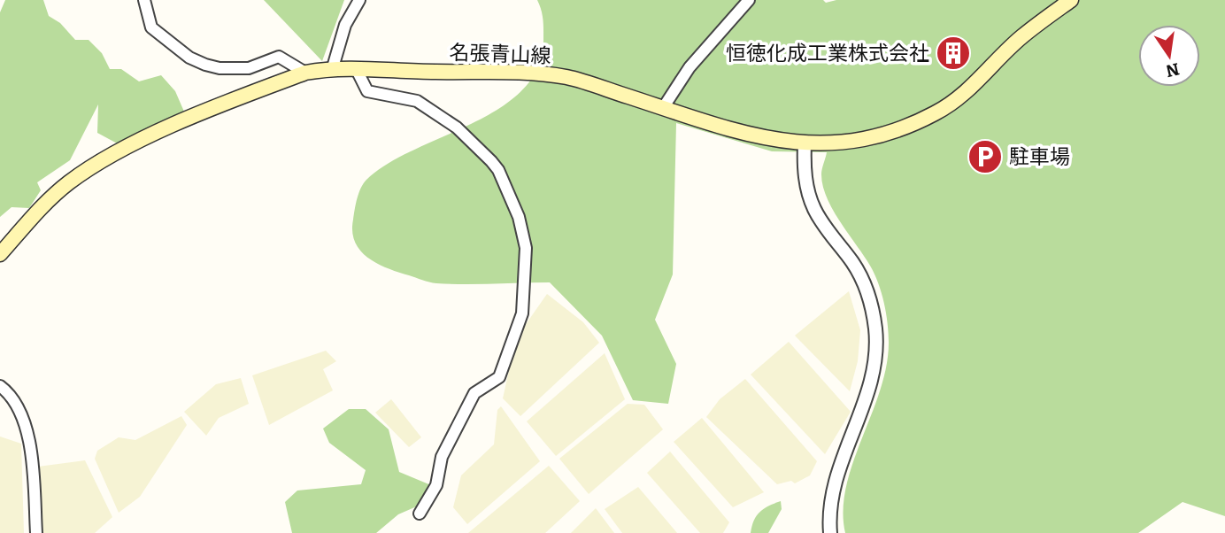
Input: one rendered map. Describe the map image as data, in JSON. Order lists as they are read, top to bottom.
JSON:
{
  "streets": {
    "main road": ["名張青山線"]
  },
  "places": {
    "building": ["恒徳化成工業株式会社"],
    "parking": ["駐車場"]
  },
  "north": "bottom"
}
